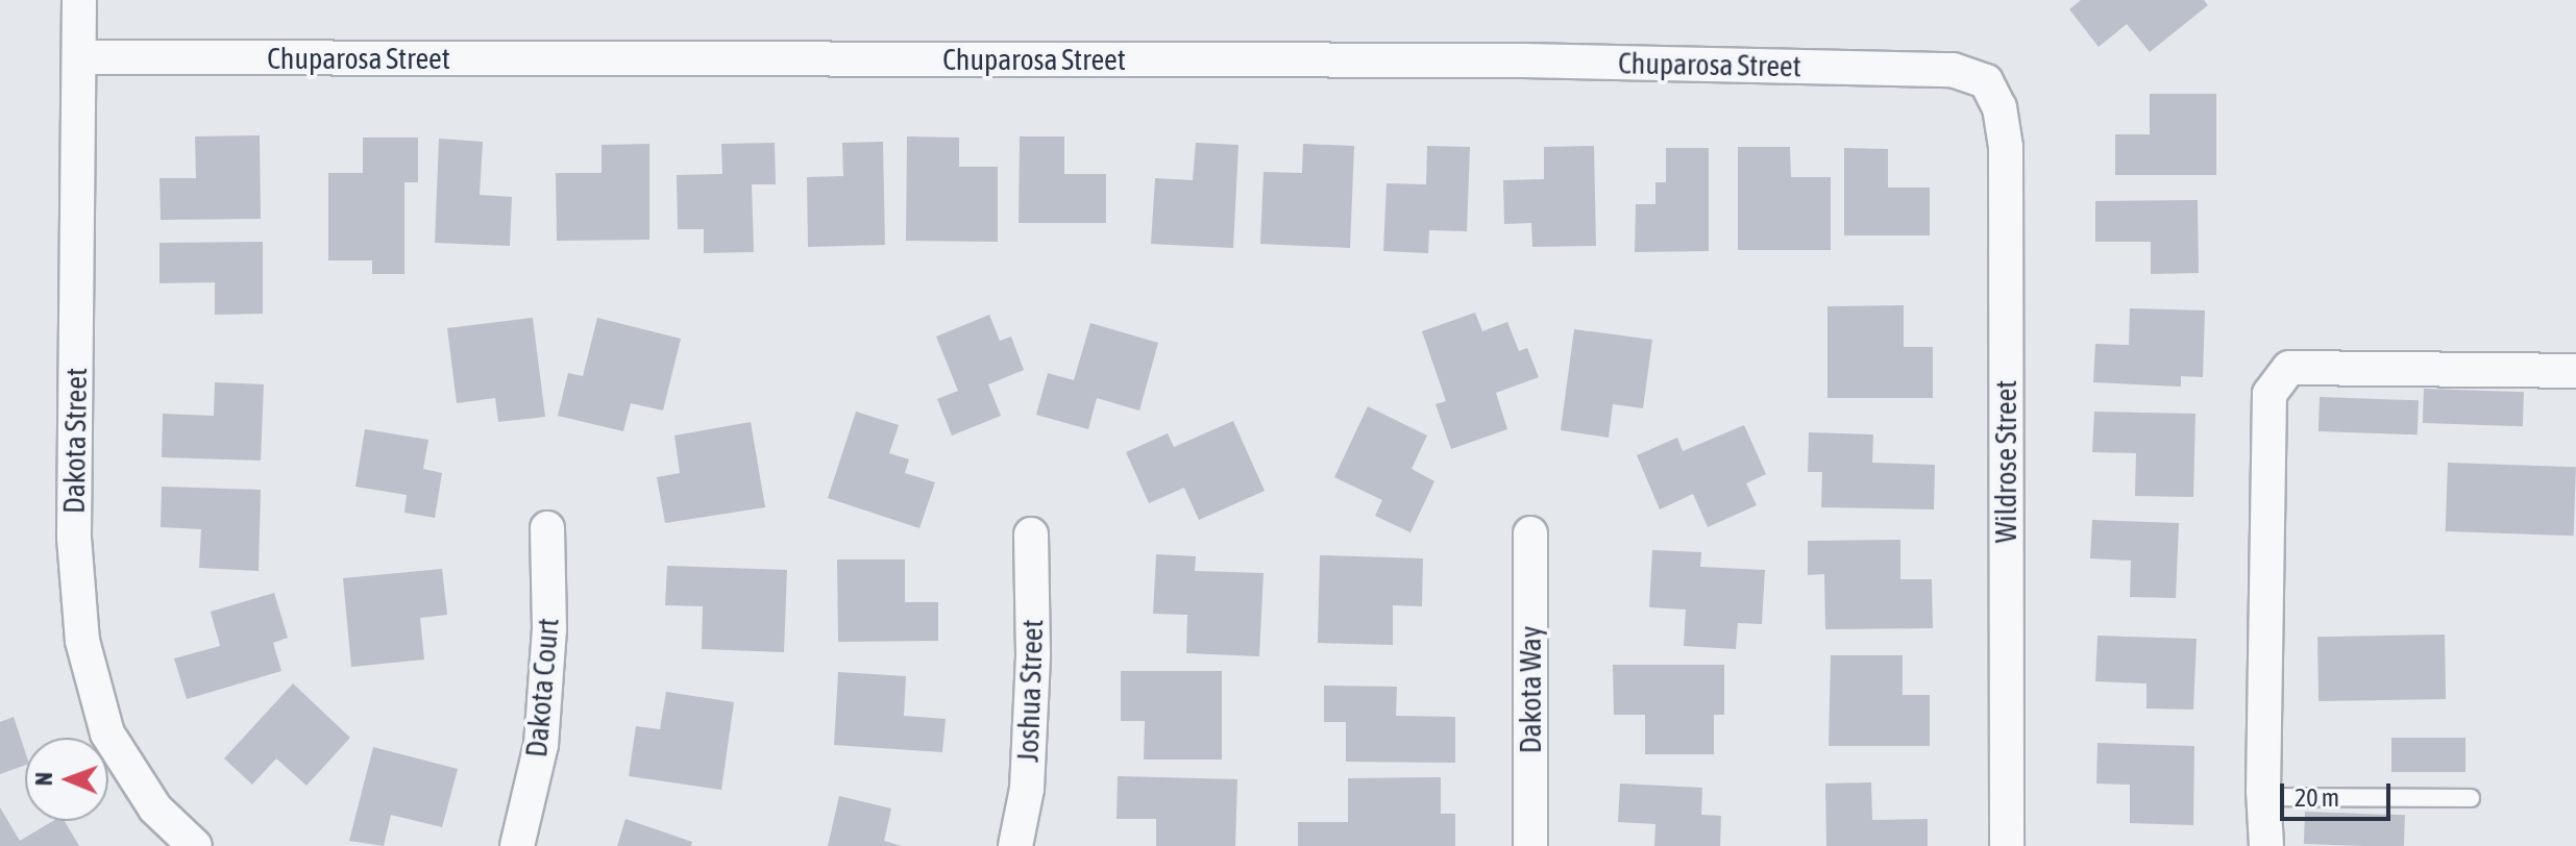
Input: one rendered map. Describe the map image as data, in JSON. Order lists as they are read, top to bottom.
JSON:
{
  "streets": {
    "street": [
      "Chuparosa Street",
      "Dakota Street",
      "Wildrose Street",
      "Dakota Court",
      "Dakota Way",
      "Joshua Street"
    ]
  },
  "crossings": [
    ["Chuparosa Street", "Dakota Street"],
    ["Chuparosa Street", "Wildrose Street"]
  ],
  "scale_bar": "20 m",
  "north": "left"
}
